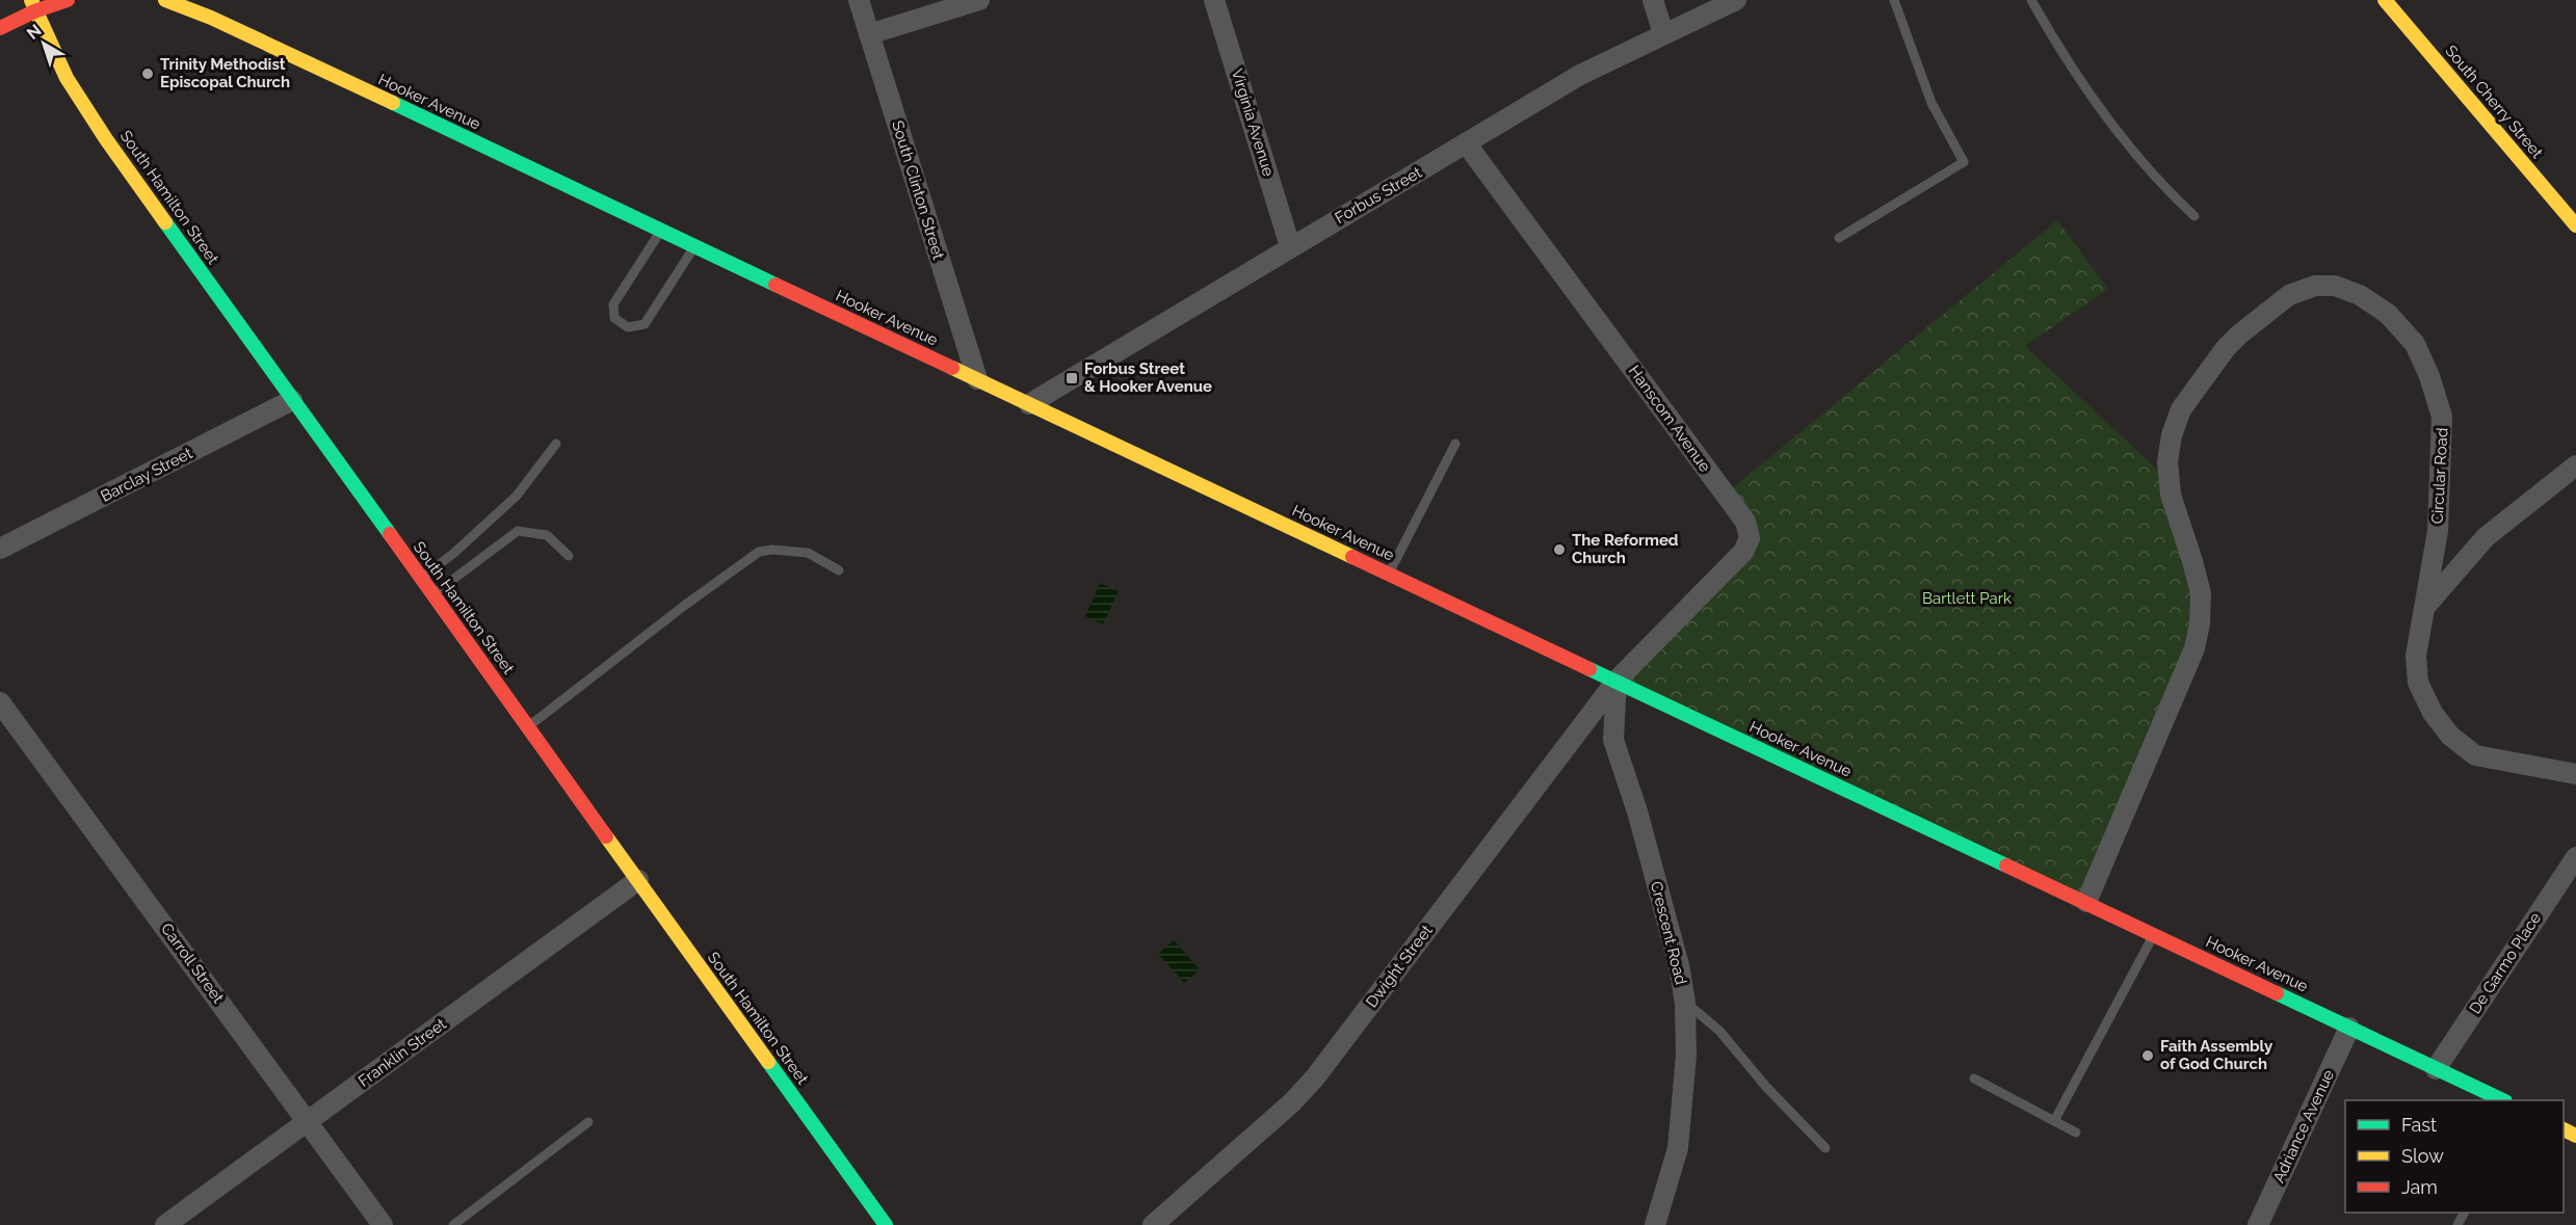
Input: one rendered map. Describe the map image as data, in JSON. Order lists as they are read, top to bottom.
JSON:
{
  "streets": {
    "street": [
      "Hooker Avenue",
      "South Cherry Street",
      "Virginia Avenue",
      "South Clinton Street",
      "Forbus Street",
      "South Hamilton Street",
      "Hanscom Avenue",
      "Barclay Street",
      "Circular Road",
      "Crescent Road",
      "Carroll Street",
      "De Garmo Place",
      "Dwight Street",
      "Franklin Street",
      "Adriance Avenue"
    ]
  },
  "crossings": [
    ["Hooker Avenue", "South Clinton Street"],
    ["Hooker Avenue", "Forbus Street"],
    ["Hooker Avenue", "Hanscom Avenue"],
    ["Hooker Avenue", "Circular Road"],
    ["Hooker Avenue", "Crescent Road"],
    ["Hooker Avenue", "De Garmo Place"],
    ["Hooker Avenue", "Dwight Street"],
    ["Hooker Avenue", "Adriance Avenue"],
    ["Virginia Avenue", "Forbus Street"],
    ["Forbus Street", "Hanscom Avenue"],
    ["South Hamilton Street", "Barclay Street"],
    ["South Hamilton Street", "Franklin Street"],
    ["Hanscom Avenue", "Crescent Road"],
    ["Hanscom Avenue", "Dwight Street"],
    ["Crescent Road", "Dwight Street"],
    ["Carroll Street", "Franklin Street"]
  ],
  "parks": ["Bartlett Park"],
  "places": {
    "other": ["Trinity Methodist Episcopal Church", "The Reformed Church", "Faith Assembly of God Church"],
    "transit": ["Forbus Street & Hooker Avenue"]
  },
  "legend": ["Fast", "Slow", "Jam"],
  "north": "top left"
}
